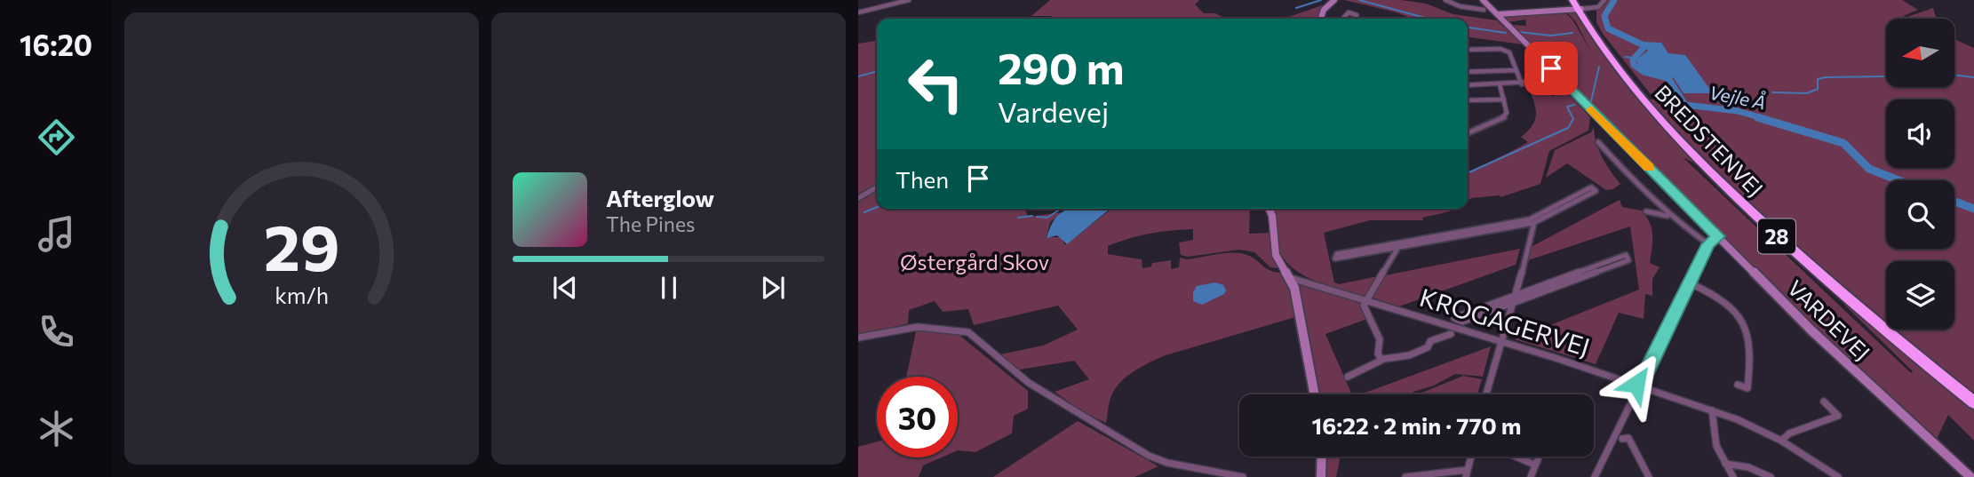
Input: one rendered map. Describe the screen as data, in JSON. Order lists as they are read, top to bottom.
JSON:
{
  "streets": {
    "highway": ["BREDSTENVEJ", "28"],
    "street": ["VARDEVEJ", "KROGAGERVEJ"]
  },
  "water": ["Vejle Å"],
  "parks": ["Østergård Skov"],
  "north": "left",
  "page": {
    "tabs": "16:20",
    "turn": ["290 m", "Vardevej"],
    "then": "Then",
    "song": ["Afterglow", "The Pines"],
    "limit": "30",
    "trip": "16:22 · 2 min · 770 m",
    "gauge": ["29", "km/h"]
  }
}
